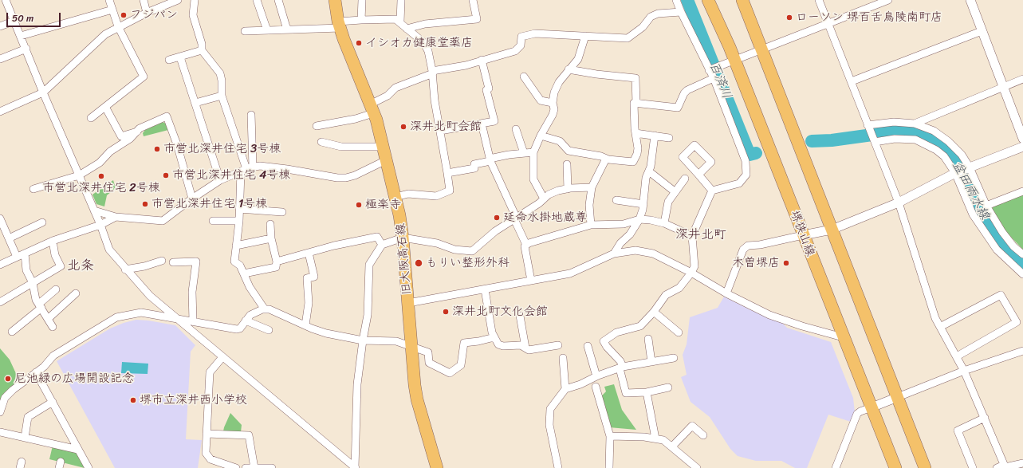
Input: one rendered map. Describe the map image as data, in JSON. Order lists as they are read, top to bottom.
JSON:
{
  "streets": {
    "main road": ["堺狭山線", "旧大阪高石線"]
  },
  "districts": ["深井北町", "北条"],
  "water": ["百済川", "盆田雨水線"],
  "places": [
    "フジパン",
    "ローソン 堺百舌鳥陵南町店",
    "イシオカ健康堂薬店",
    "深井北町会館",
    "市営北深井住宅 3号棟",
    "市営北深井住宅 4号棟",
    "市営北深井住宅 2号棟",
    "市営北深井住宅 1号棟",
    "極楽寺",
    "延命水掛地蔵尊",
    "もりい整形外科",
    "木曽堺店",
    "深井北町文化会館",
    "尼池緑の広場開設記念",
    "堺市立深井西小学校"
  ],
  "scale_bar": "50 m"
}
